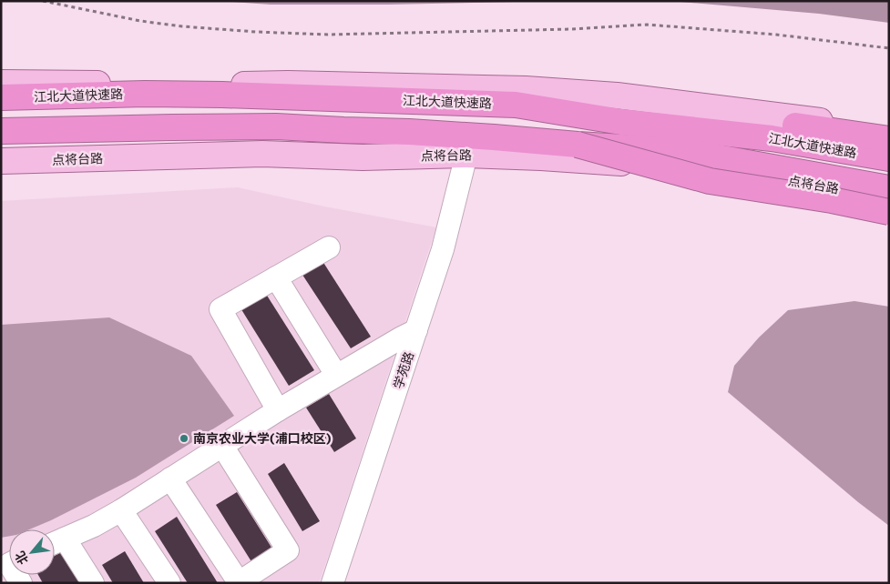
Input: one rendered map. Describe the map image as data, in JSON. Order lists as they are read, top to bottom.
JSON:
{
  "streets": {
    "highway": ["江北大道快速路"],
    "main road": ["点将台路"],
    "street": ["学苑路"]
  },
  "crossings": [
    ["点将台路", "学苑路"]
  ],
  "places": ["南京农业大学(浦口校区)"],
  "north": "bottom left"
}
